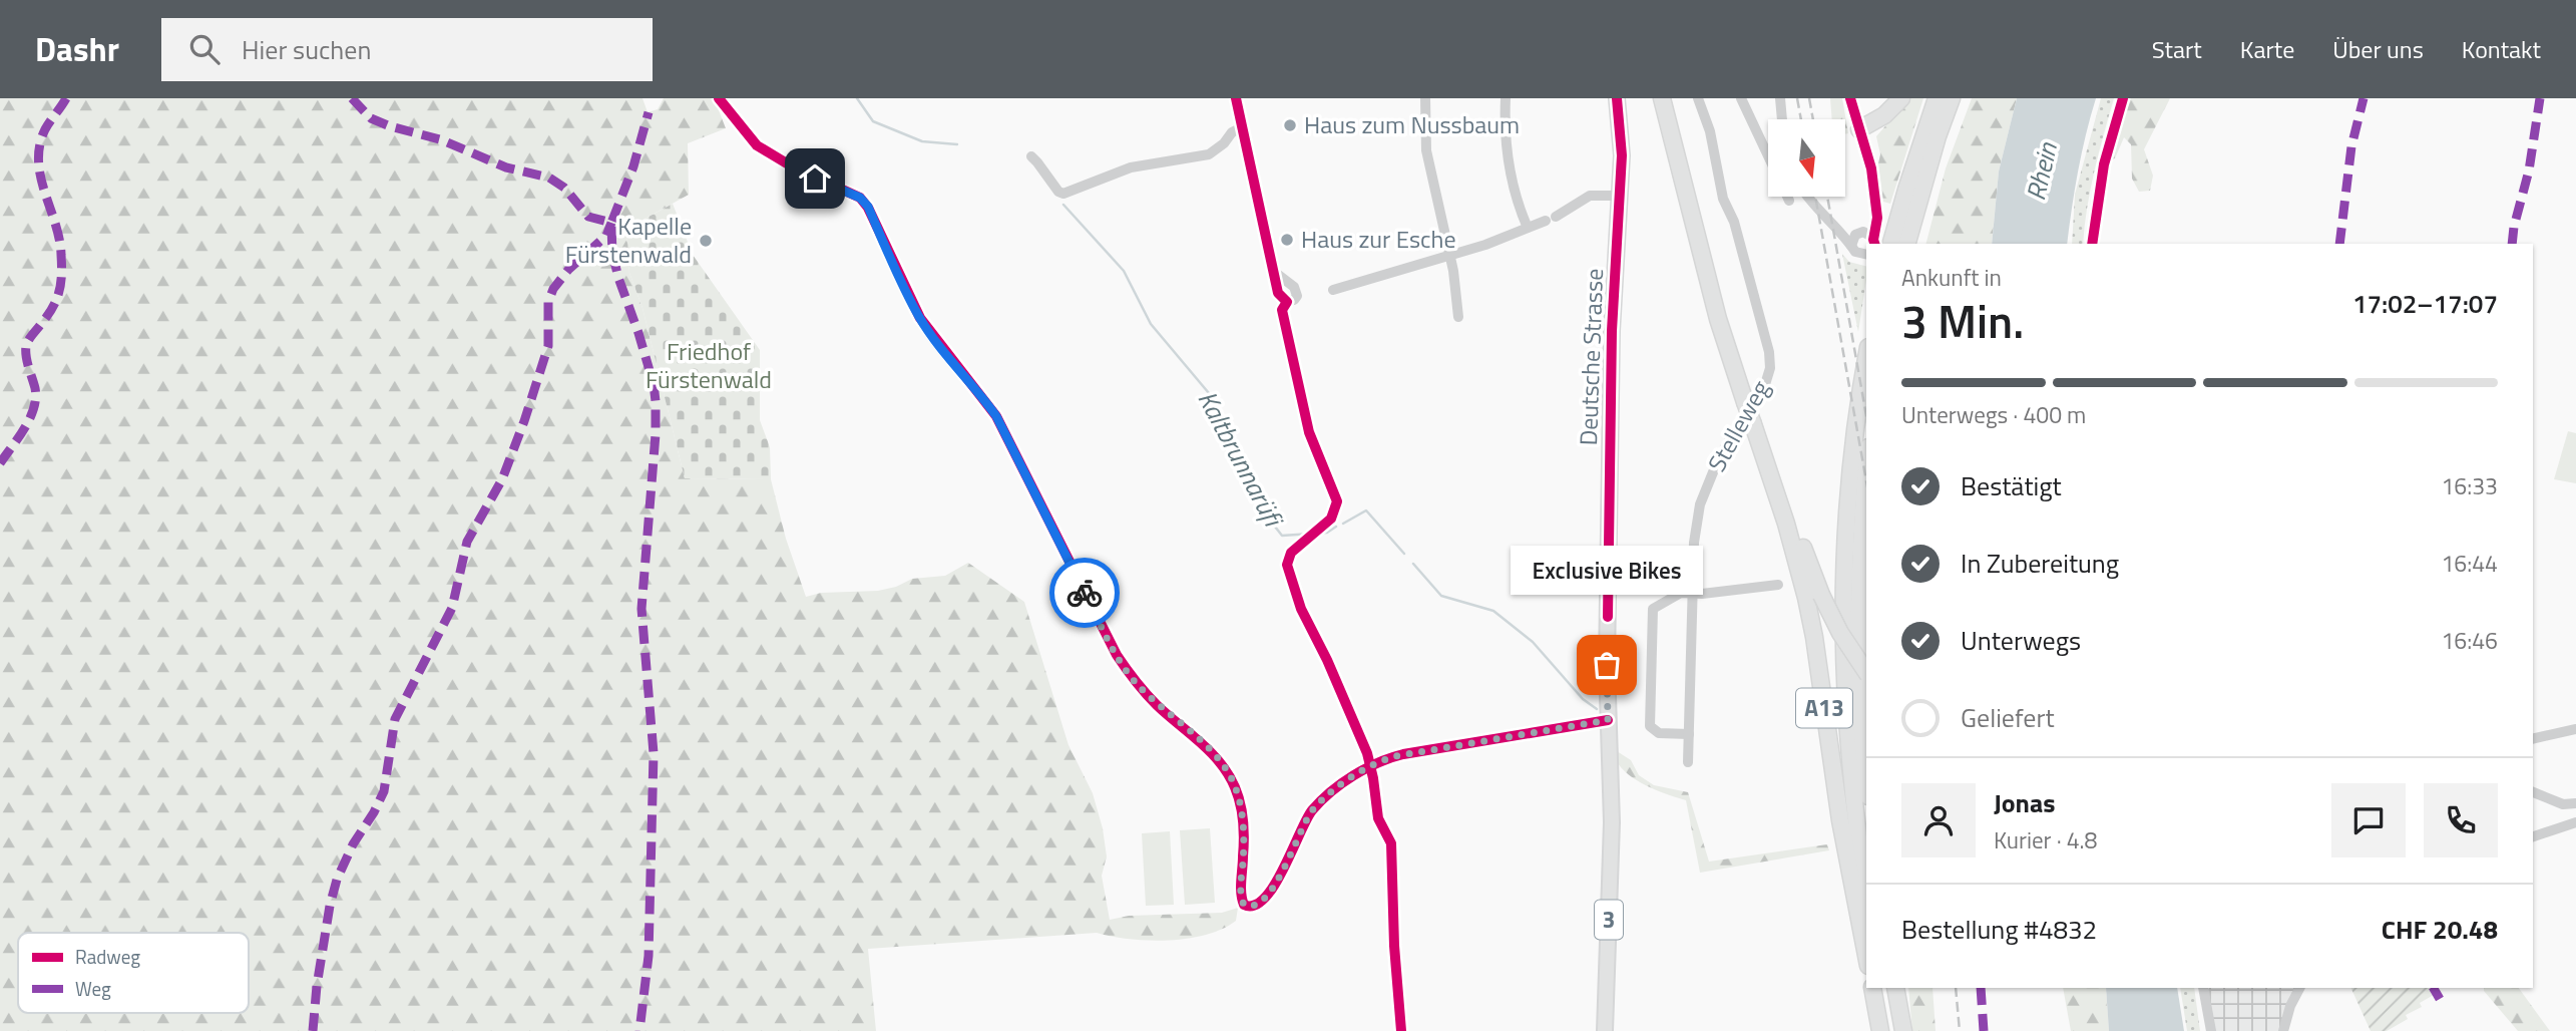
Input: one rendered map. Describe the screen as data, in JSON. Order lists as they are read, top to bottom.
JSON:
{
  "streets": {
    "highway": ["A13"],
    "main road": ["Deutsche Strasse", "3"],
    "street": ["Stelleweg"]
  },
  "water": ["Rhein", "Kaltbrunnarüfi"],
  "parks": ["Friedhof Fürstenwald"],
  "places": [
    "Haus zum Nussbaum",
    "Haus zur Esche",
    "Kapelle Fürstenwald",
    "Exclusive Bikes"
  ],
  "legend": ["Radweg", "Weg"],
  "north": "bottom",
  "page": {
    "header": "Dashr",
    "search": "Hier suchen",
    "nav": [
      "Start",
      "Karte",
      "Über uns",
      "Kontakt"
    ],
    "heading": ["3 Min.", "Ankunft in", "17:02–17:07"],
    "panel": [
      "Jonas",
      "Kurier · 4.8",
      "Bestellung #4832",
      "CHF 20.48"
    ],
    "bar": "Unterwegs · 400 m",
    "list": [
      ["Bestätigt", "16:33"],
      ["In Zubereitung", "16:44"],
      ["Unterwegs", "16:46"],
      "Geliefert"
    ],
    "bubble": "Exclusive Bikes"
  }
}
